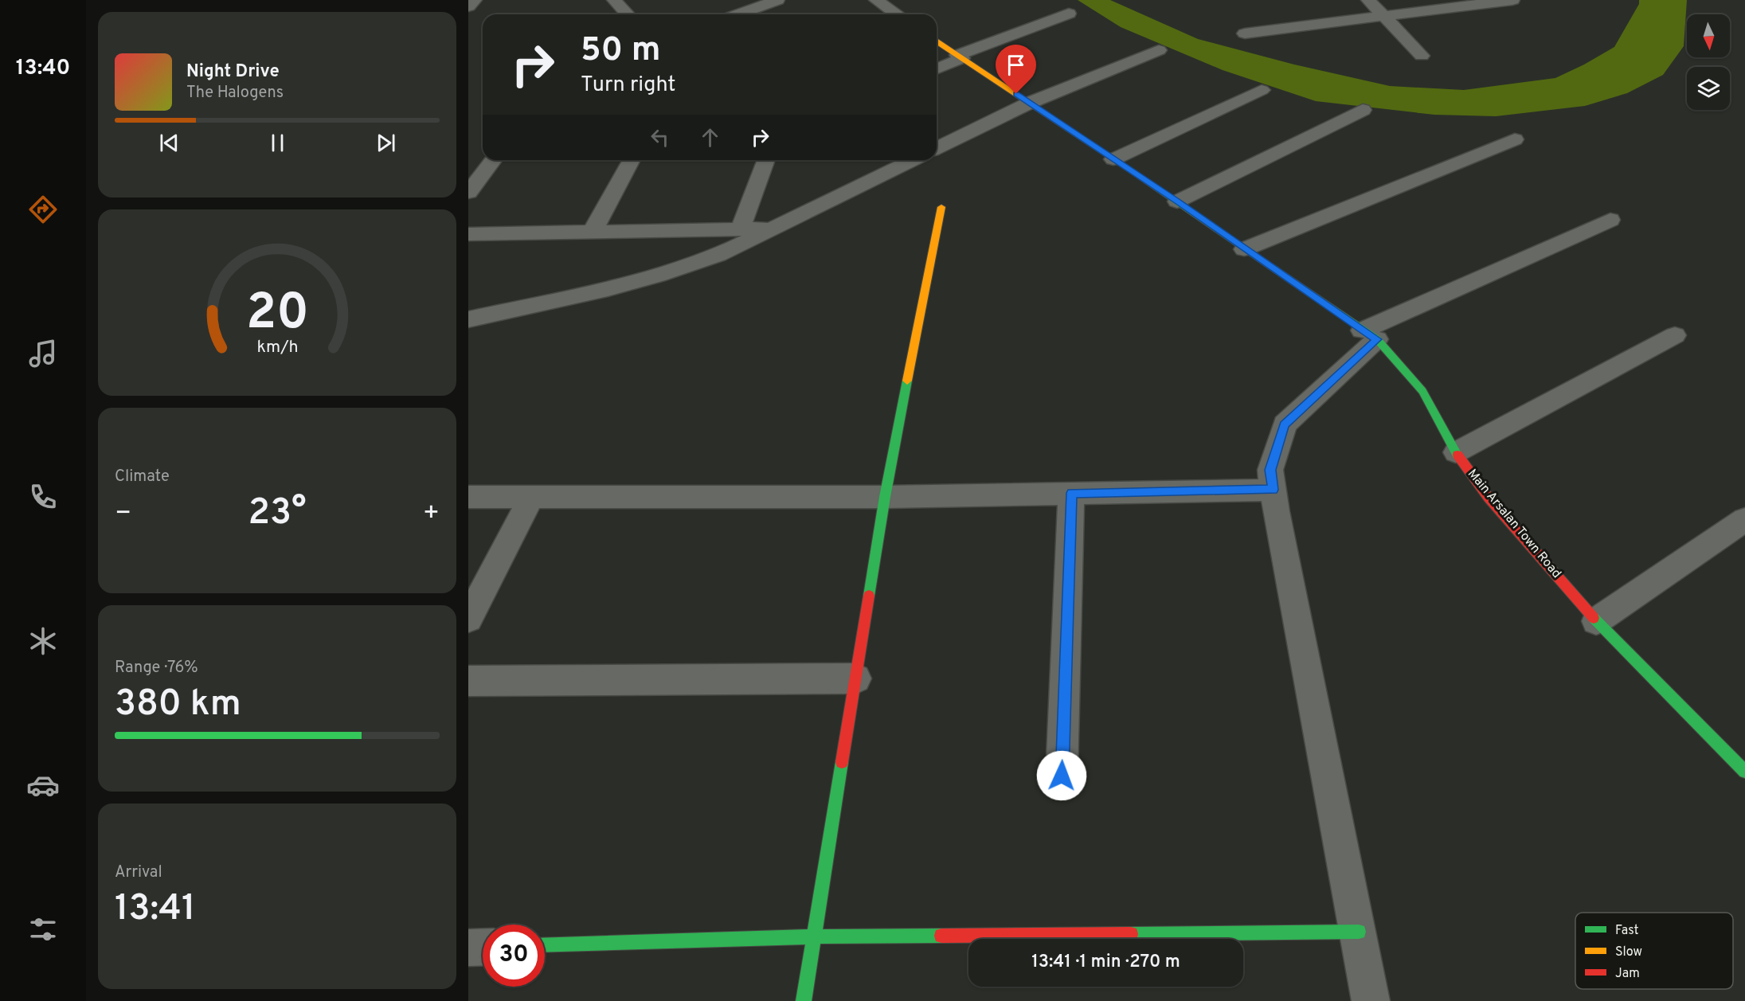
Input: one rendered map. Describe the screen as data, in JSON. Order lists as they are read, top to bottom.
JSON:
{
  "streets": {
    "street": ["Main Arsalan Town Road"]
  },
  "legend": ["Fast", "Slow", "Jam"],
  "north": "bottom",
  "page": {
    "tabs": "13:40",
    "turn": ["50 m", "Turn right"],
    "song": ["Night Drive", "The Halogens"],
    "tile": [
      "Climate",
      ["Range · 76%", "380 km"],
      ["Arrival", "13:41"]
    ],
    "heat": ["−", "23°", "+"],
    "limit": "30",
    "trip": "13:41 · 1 min · 270 m",
    "gauge": ["20", "km/h"]
  }
}
